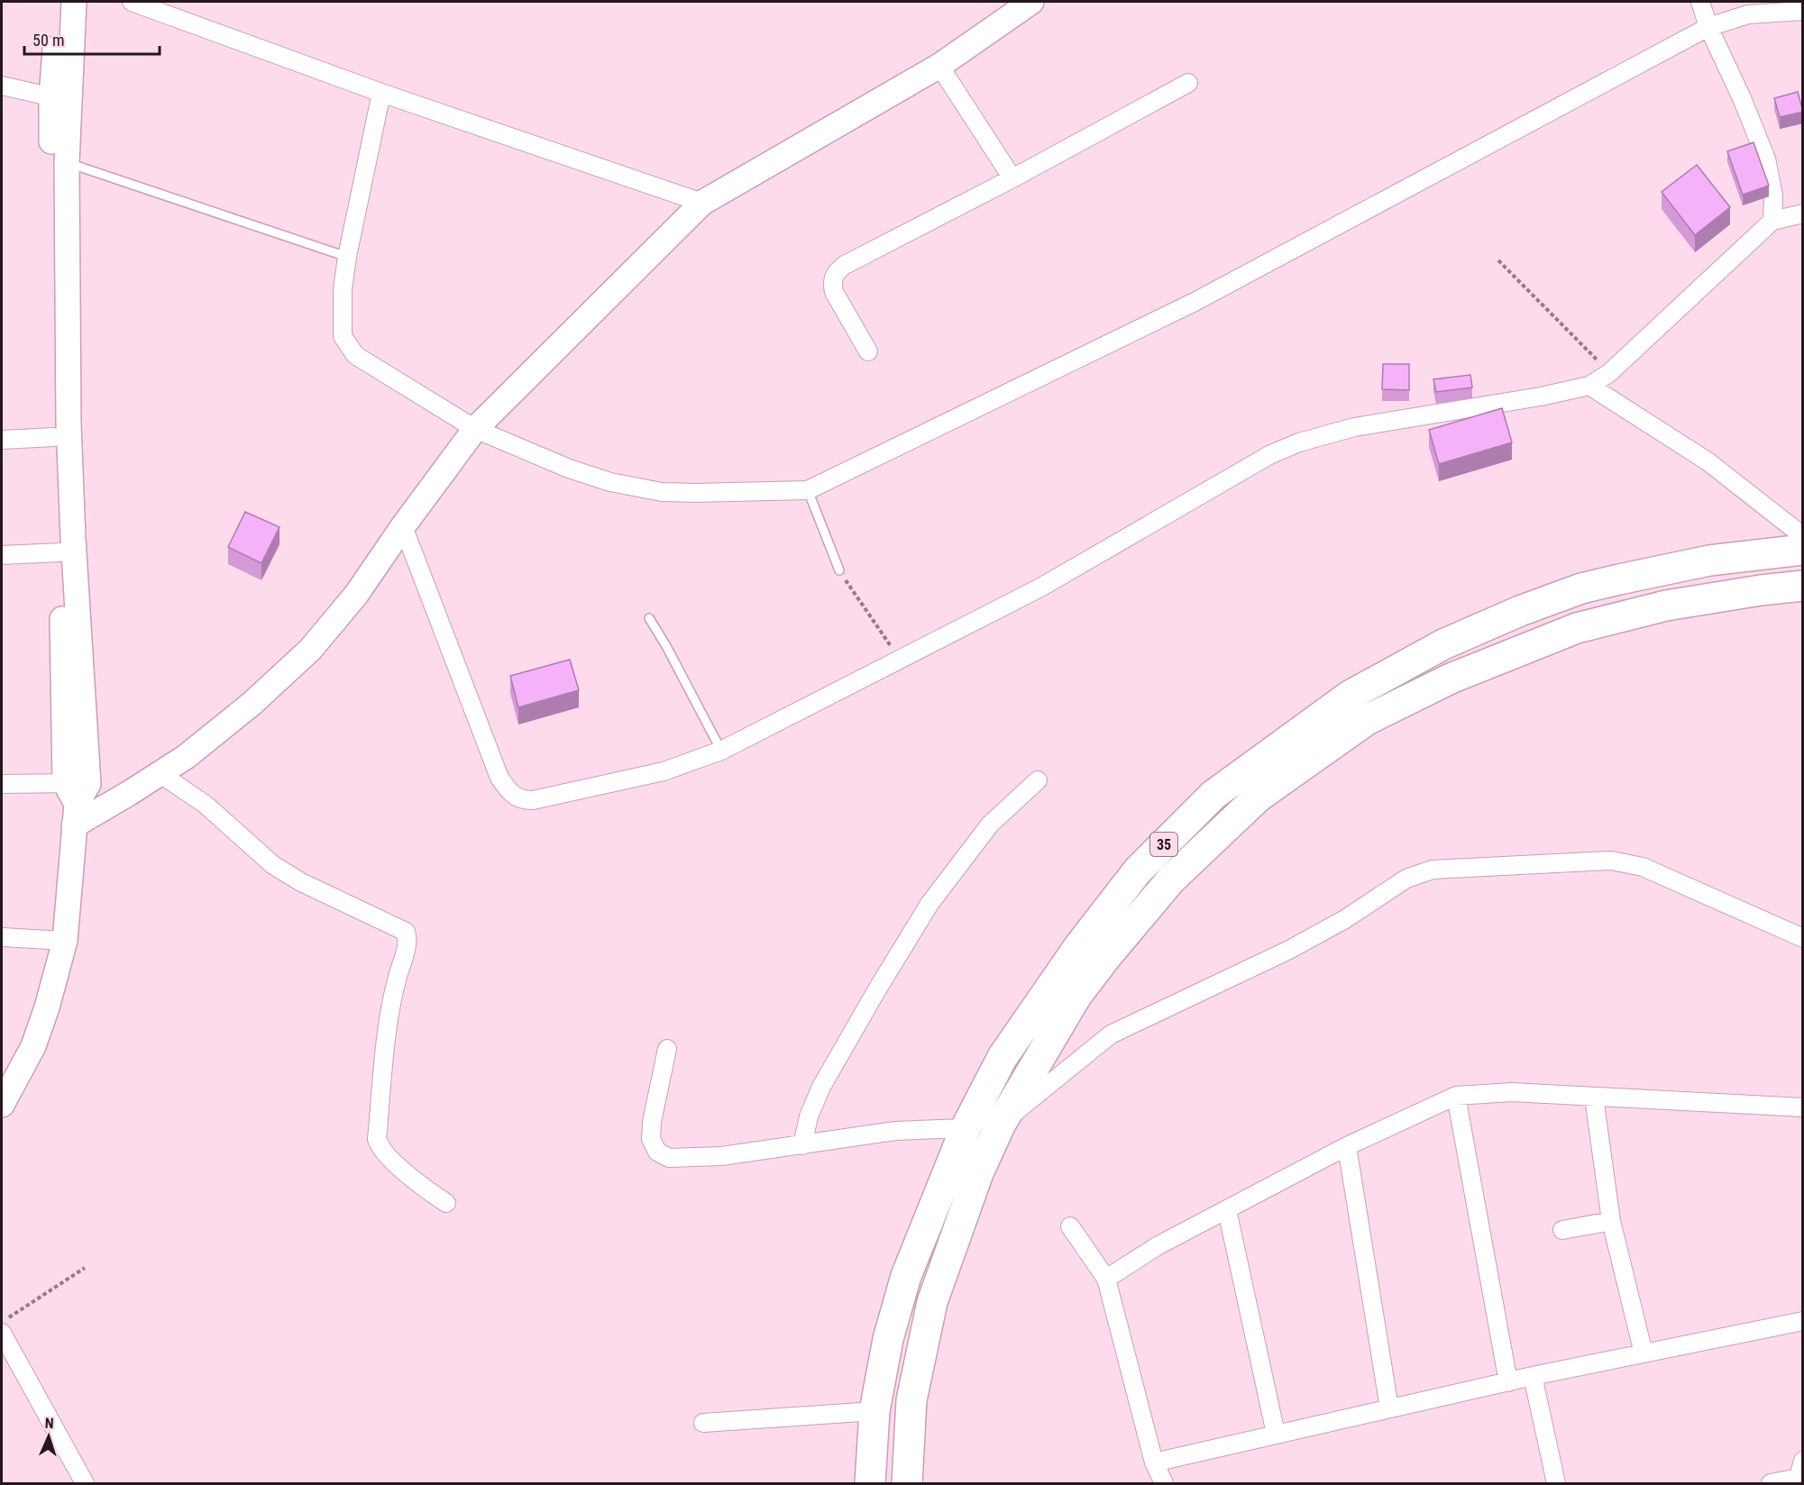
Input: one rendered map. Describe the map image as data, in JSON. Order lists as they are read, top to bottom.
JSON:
{
  "streets": {
    "highway": ["35"]
  },
  "scale_bar": "50 m",
  "north": "top"
}
